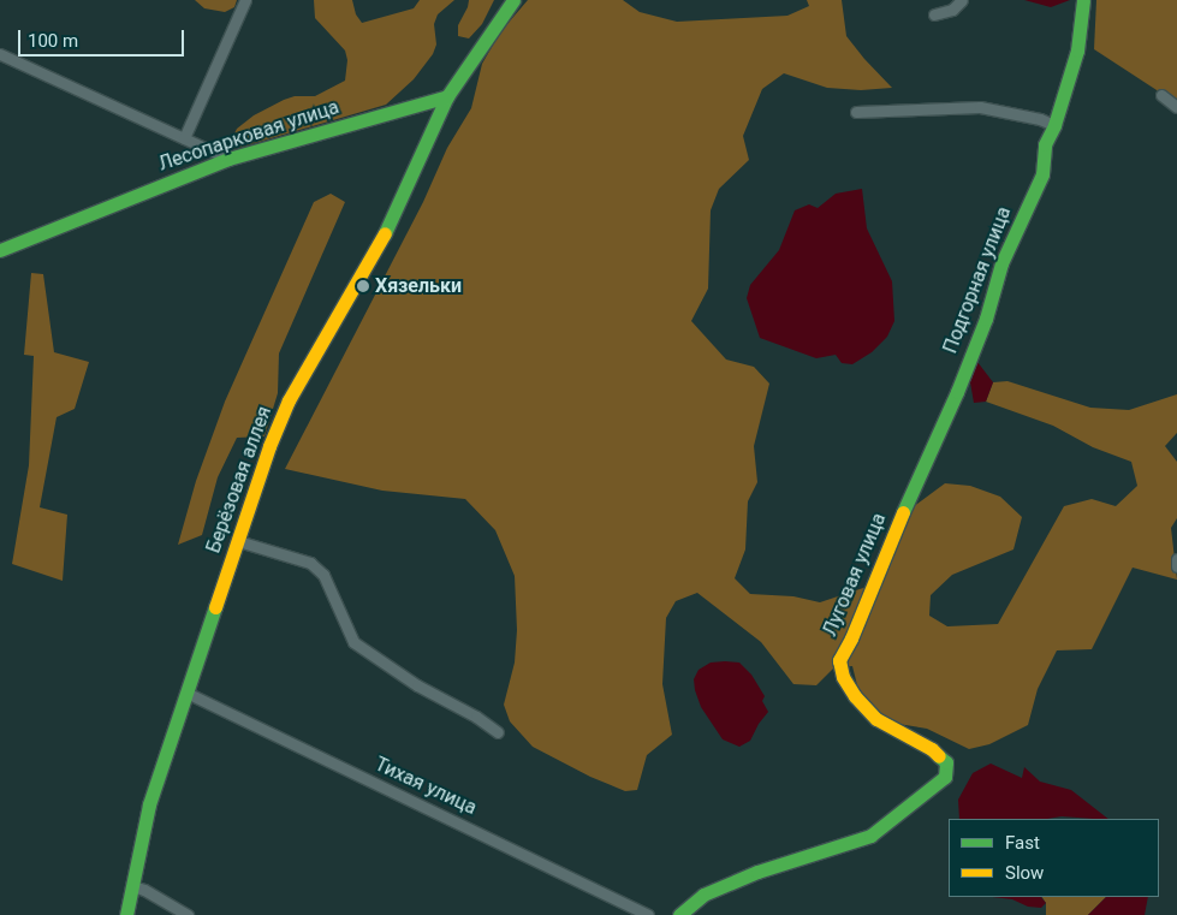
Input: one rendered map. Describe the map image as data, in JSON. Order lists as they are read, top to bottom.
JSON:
{
  "streets": {
    "street": [
      "Лесопарковая улица",
      "Подгорная улица",
      "Берёзовая аллея",
      "Луговая улица",
      "Тихая улица"
    ]
  },
  "crossings": [
    ["Лесопарковая улица", "Берёзовая аллея"],
    ["Подгорная улица", "Луговая улица"],
    ["Берёзовая аллея", "Тихая улица"]
  ],
  "places": ["Хязельки"],
  "legend": ["Fast", "Slow"],
  "scale_bar": "100 m"
}
